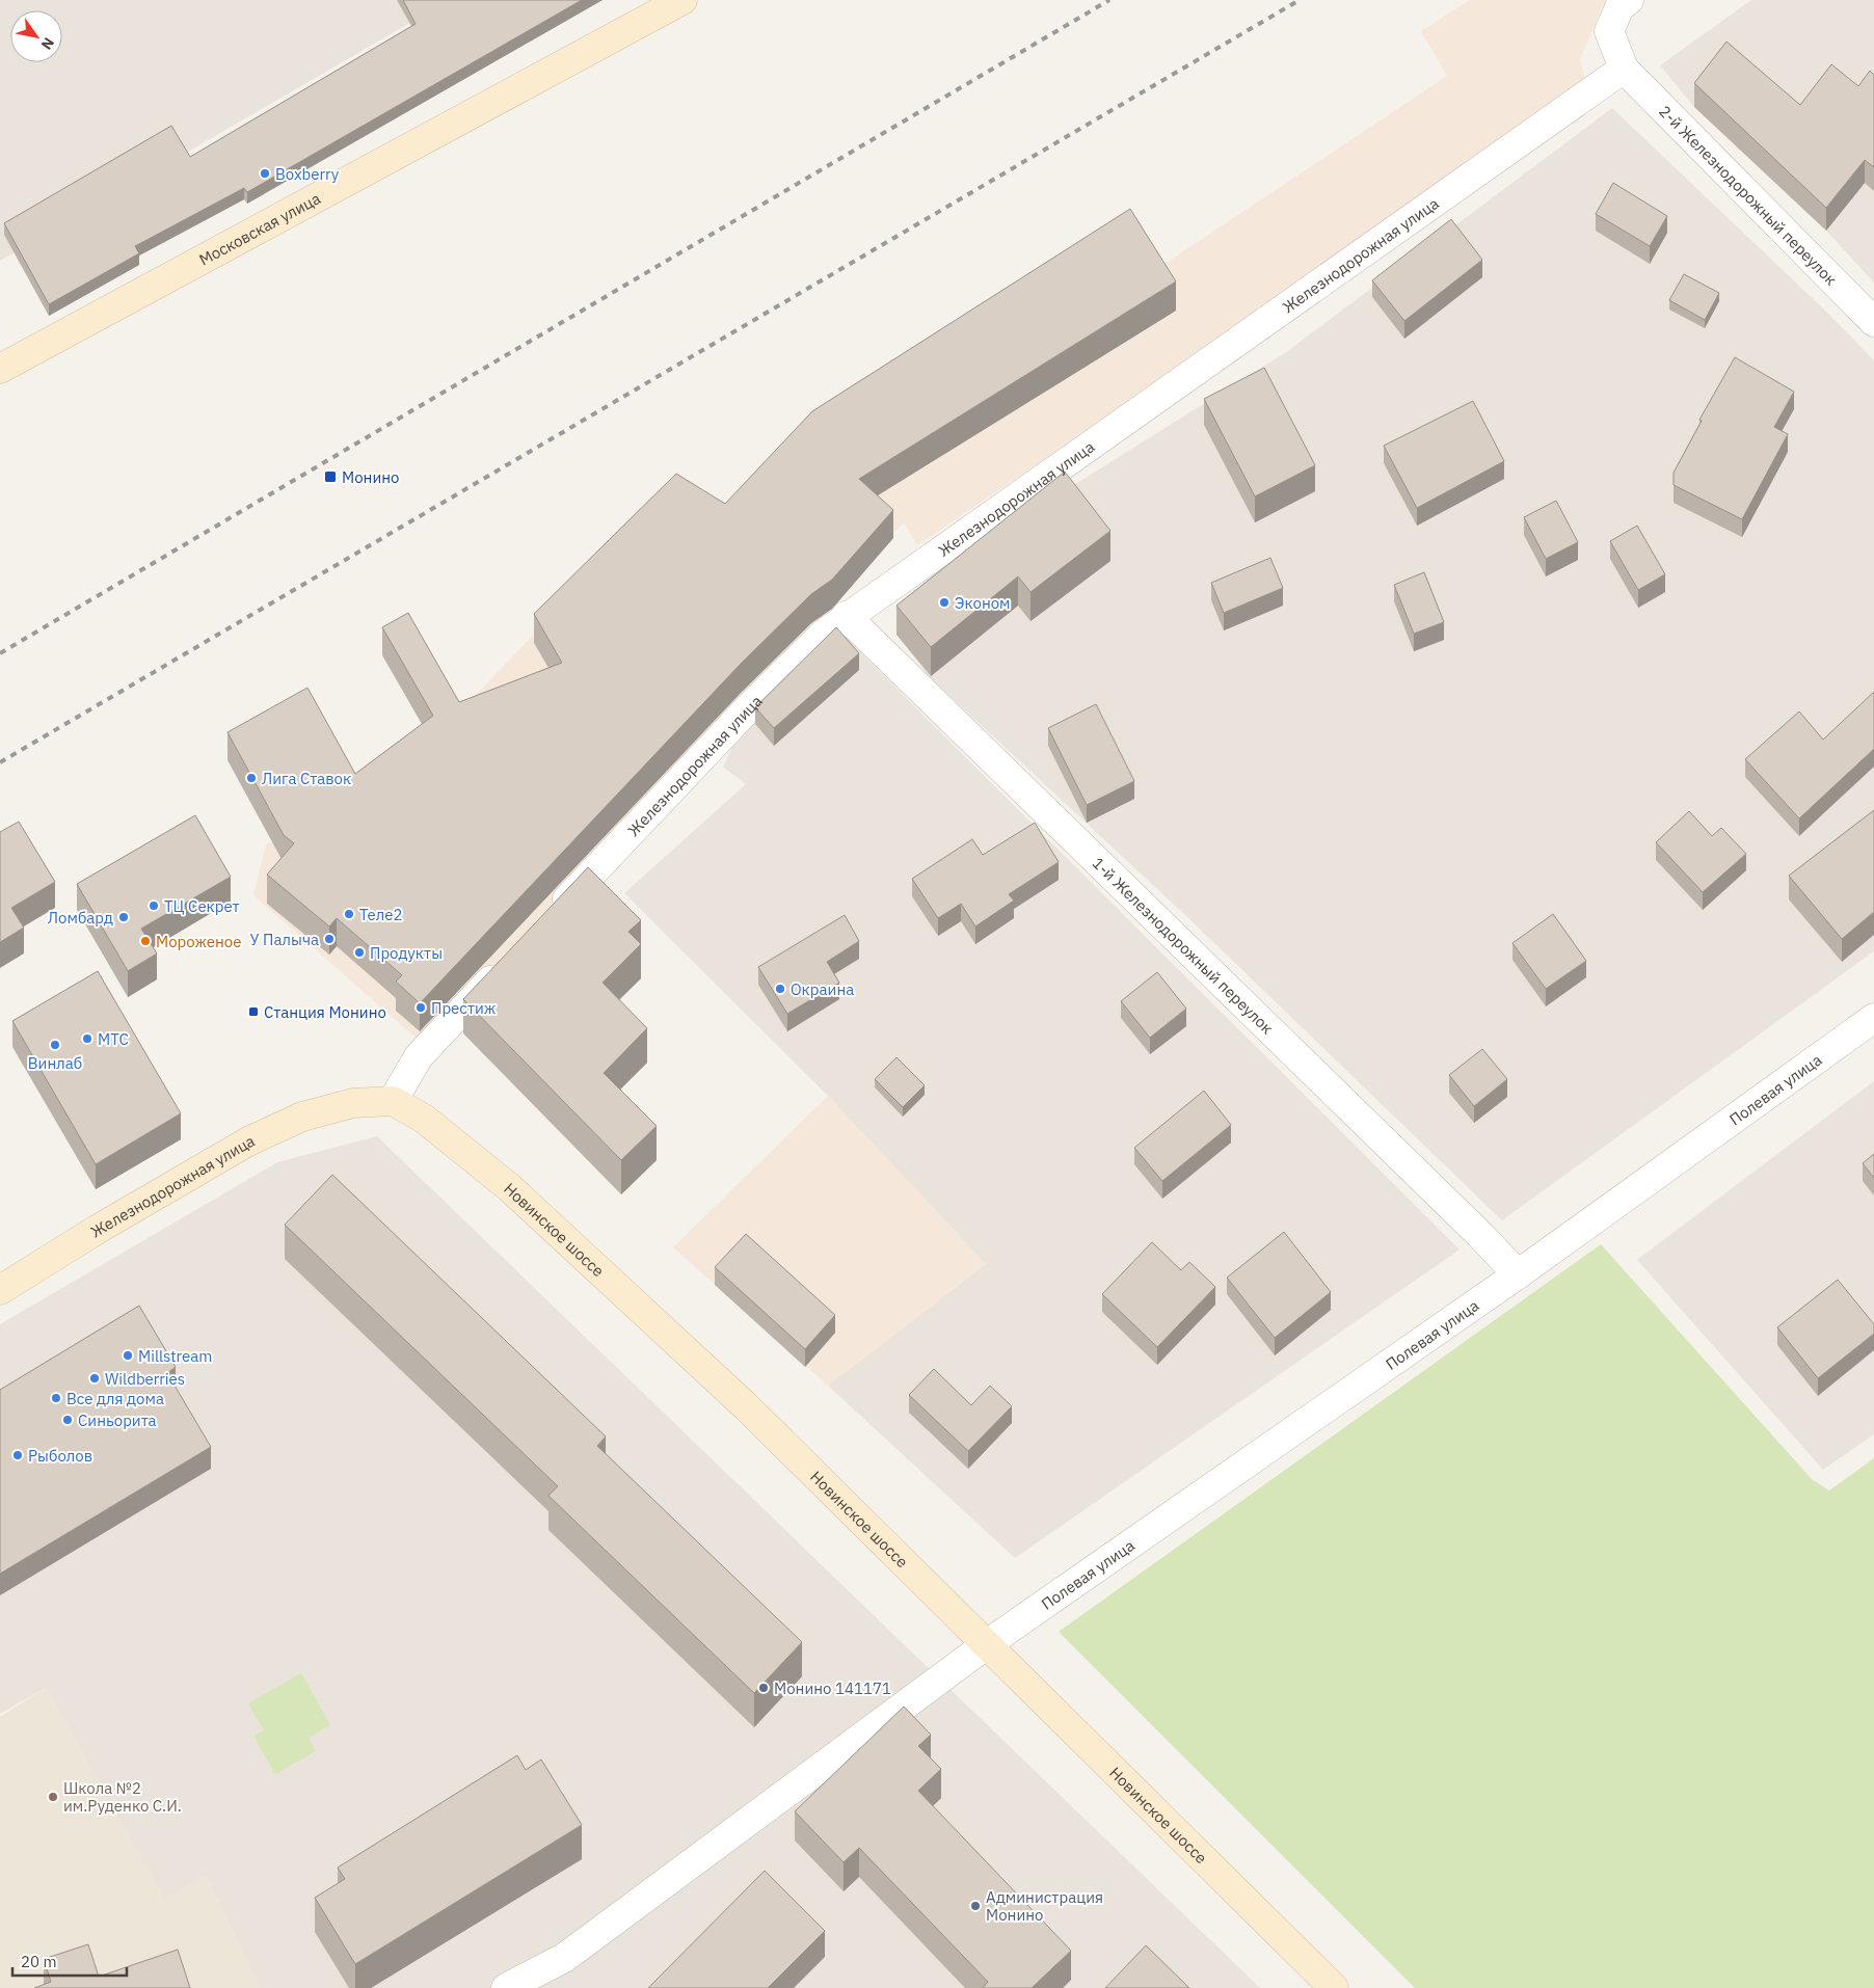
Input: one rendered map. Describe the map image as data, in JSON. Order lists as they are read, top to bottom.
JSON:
{
  "streets": {
    "main road": ["Московская улица", "Железнодорожная улица", "Новинское шоссе"],
    "street": ["2-й Железнодорожный переулок", "1-й Железнодорожный переулок", "Полевая улица"]
  },
  "crossings": [
    ["2-й Железнодорожный переулок", "Железнодорожная улица"],
    ["Железнодорожная улица", "1-й Железнодорожный переулок"],
    ["Железнодорожная улица", "Новинское шоссе"],
    ["1-й Железнодорожный переулок", "Полевая улица"],
    ["Полевая улица", "Новинское шоссе"]
  ],
  "places": {
    "other": [
      "Boxberry",
      "Эконом",
      "Лига Ставок",
      "ТЦ Секрет",
      "Теле2",
      "Ломбард",
      "У Палыча",
      "Мороженое",
      "Продукты",
      "Окраина",
      "Престиж",
      "МТС",
      "Винлаб",
      "Millstream",
      "Wildberries",
      "Все для дома",
      "Синьорита",
      "Рыболов",
      "Монино 141171",
      "Школа №2 им.Руденко С.И.",
      "Администрация Монино"
    ],
    "transit": ["Монино", "Станция Монино"]
  },
  "scale_bar": "20 m",
  "north": "bottom right"
}
